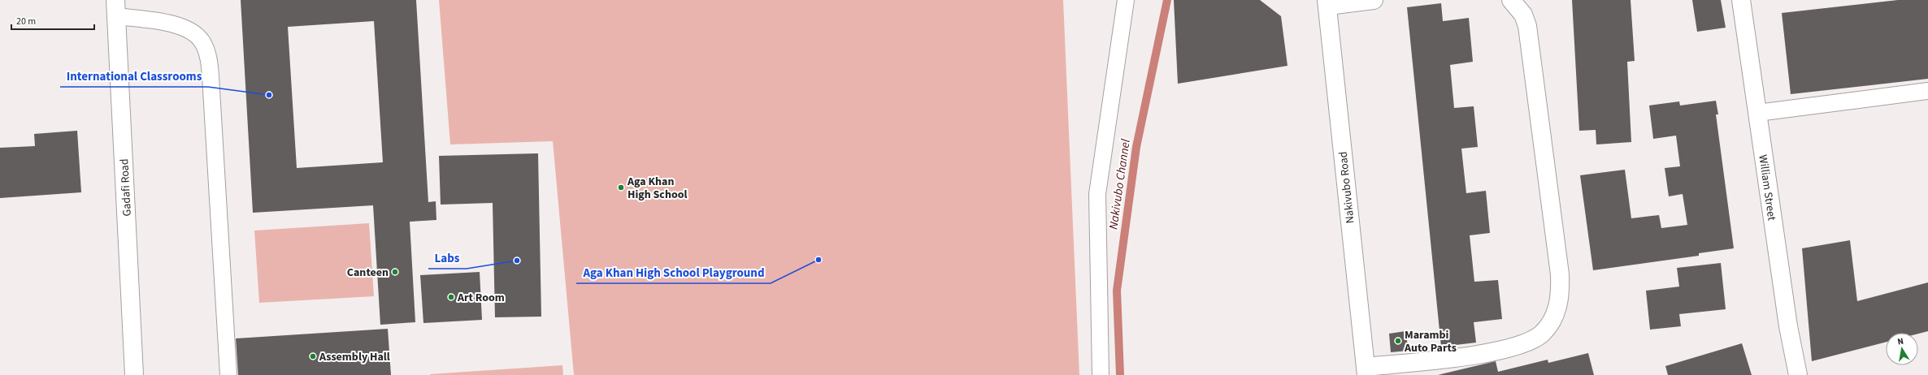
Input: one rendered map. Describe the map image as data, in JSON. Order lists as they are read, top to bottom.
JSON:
{
  "streets": {
    "street": ["Gadafi Road", "Nakivubo Road", "William Street"]
  },
  "water": ["Nakivubo Channel"],
  "places": [
    "International Classrooms",
    "Aga Khan High School",
    "Aga Khan High School Playground",
    "Labs",
    "Canteen",
    "Art Room",
    "Marambi Auto Parts",
    "Assembly Hall"
  ],
  "scale_bar": "20 m",
  "north": "top"
}
